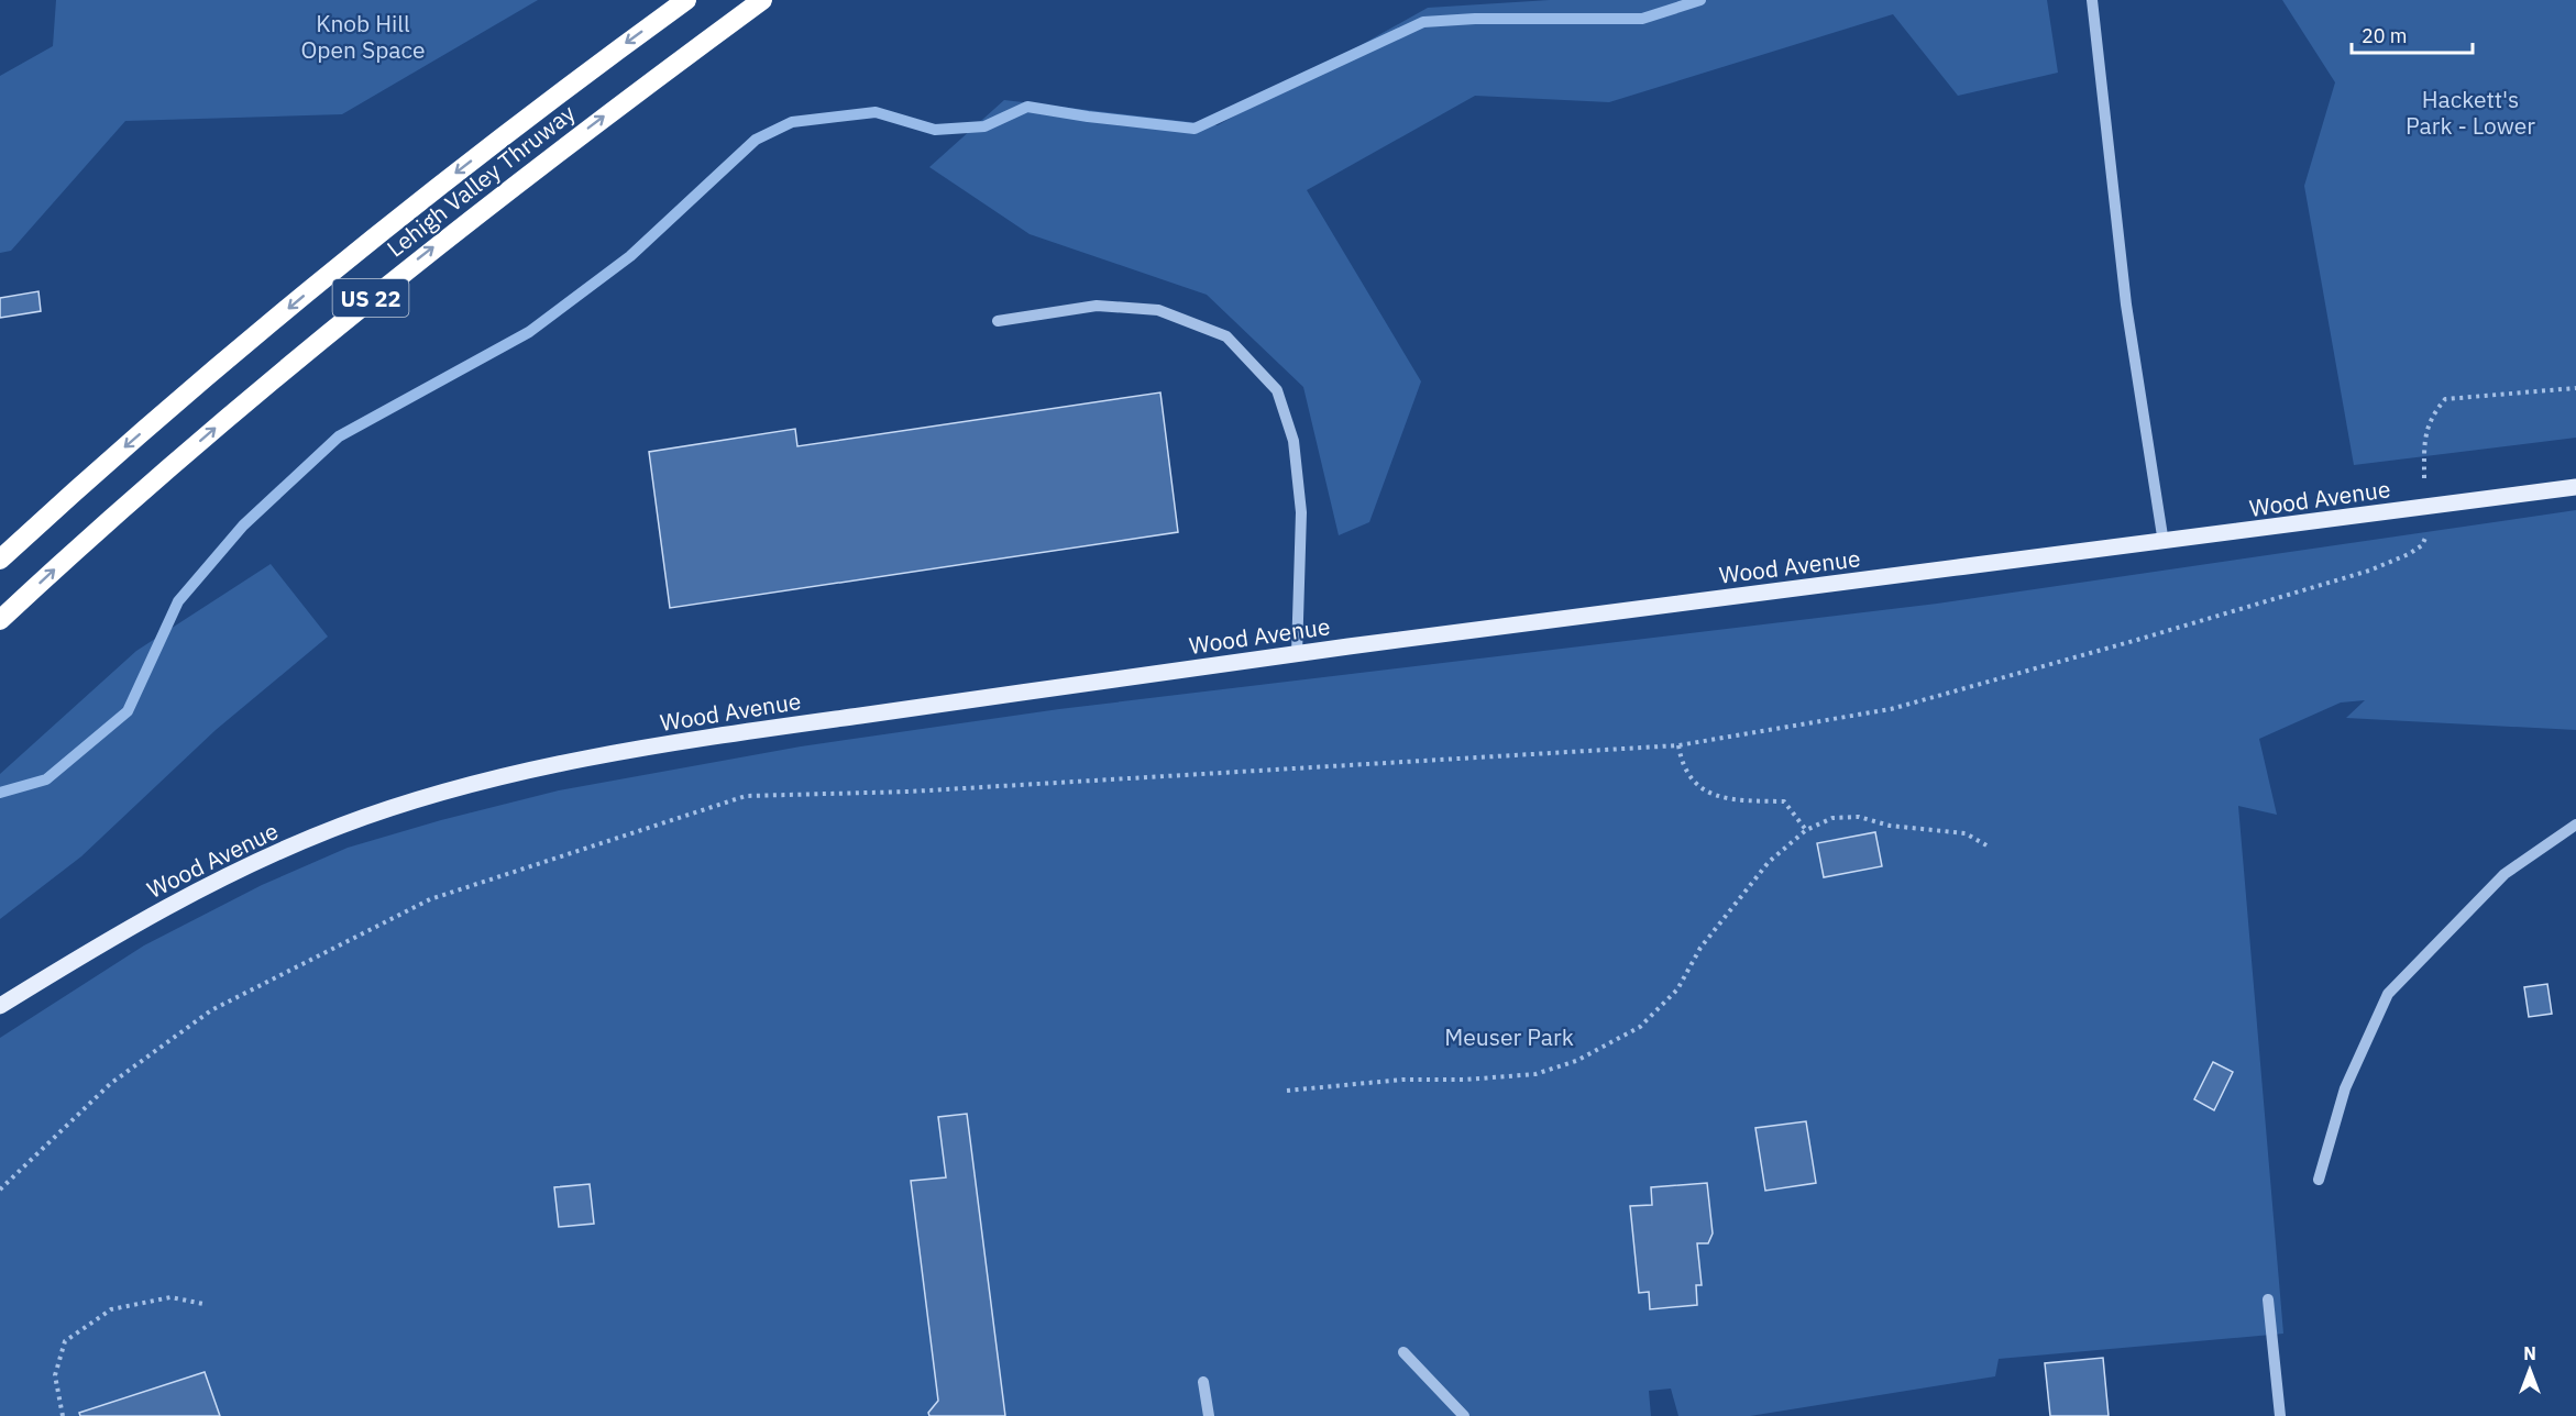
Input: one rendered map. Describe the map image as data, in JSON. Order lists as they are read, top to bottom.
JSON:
{
  "streets": {
    "highway": ["Lehigh Valley Thruway", "US 22"],
    "main road": ["Wood Avenue"]
  },
  "parks": ["Knob Hill Open Space", "Hackett's Park - Lower", "Meuser Park"],
  "scale_bar": "20 m",
  "north": "top"
}
